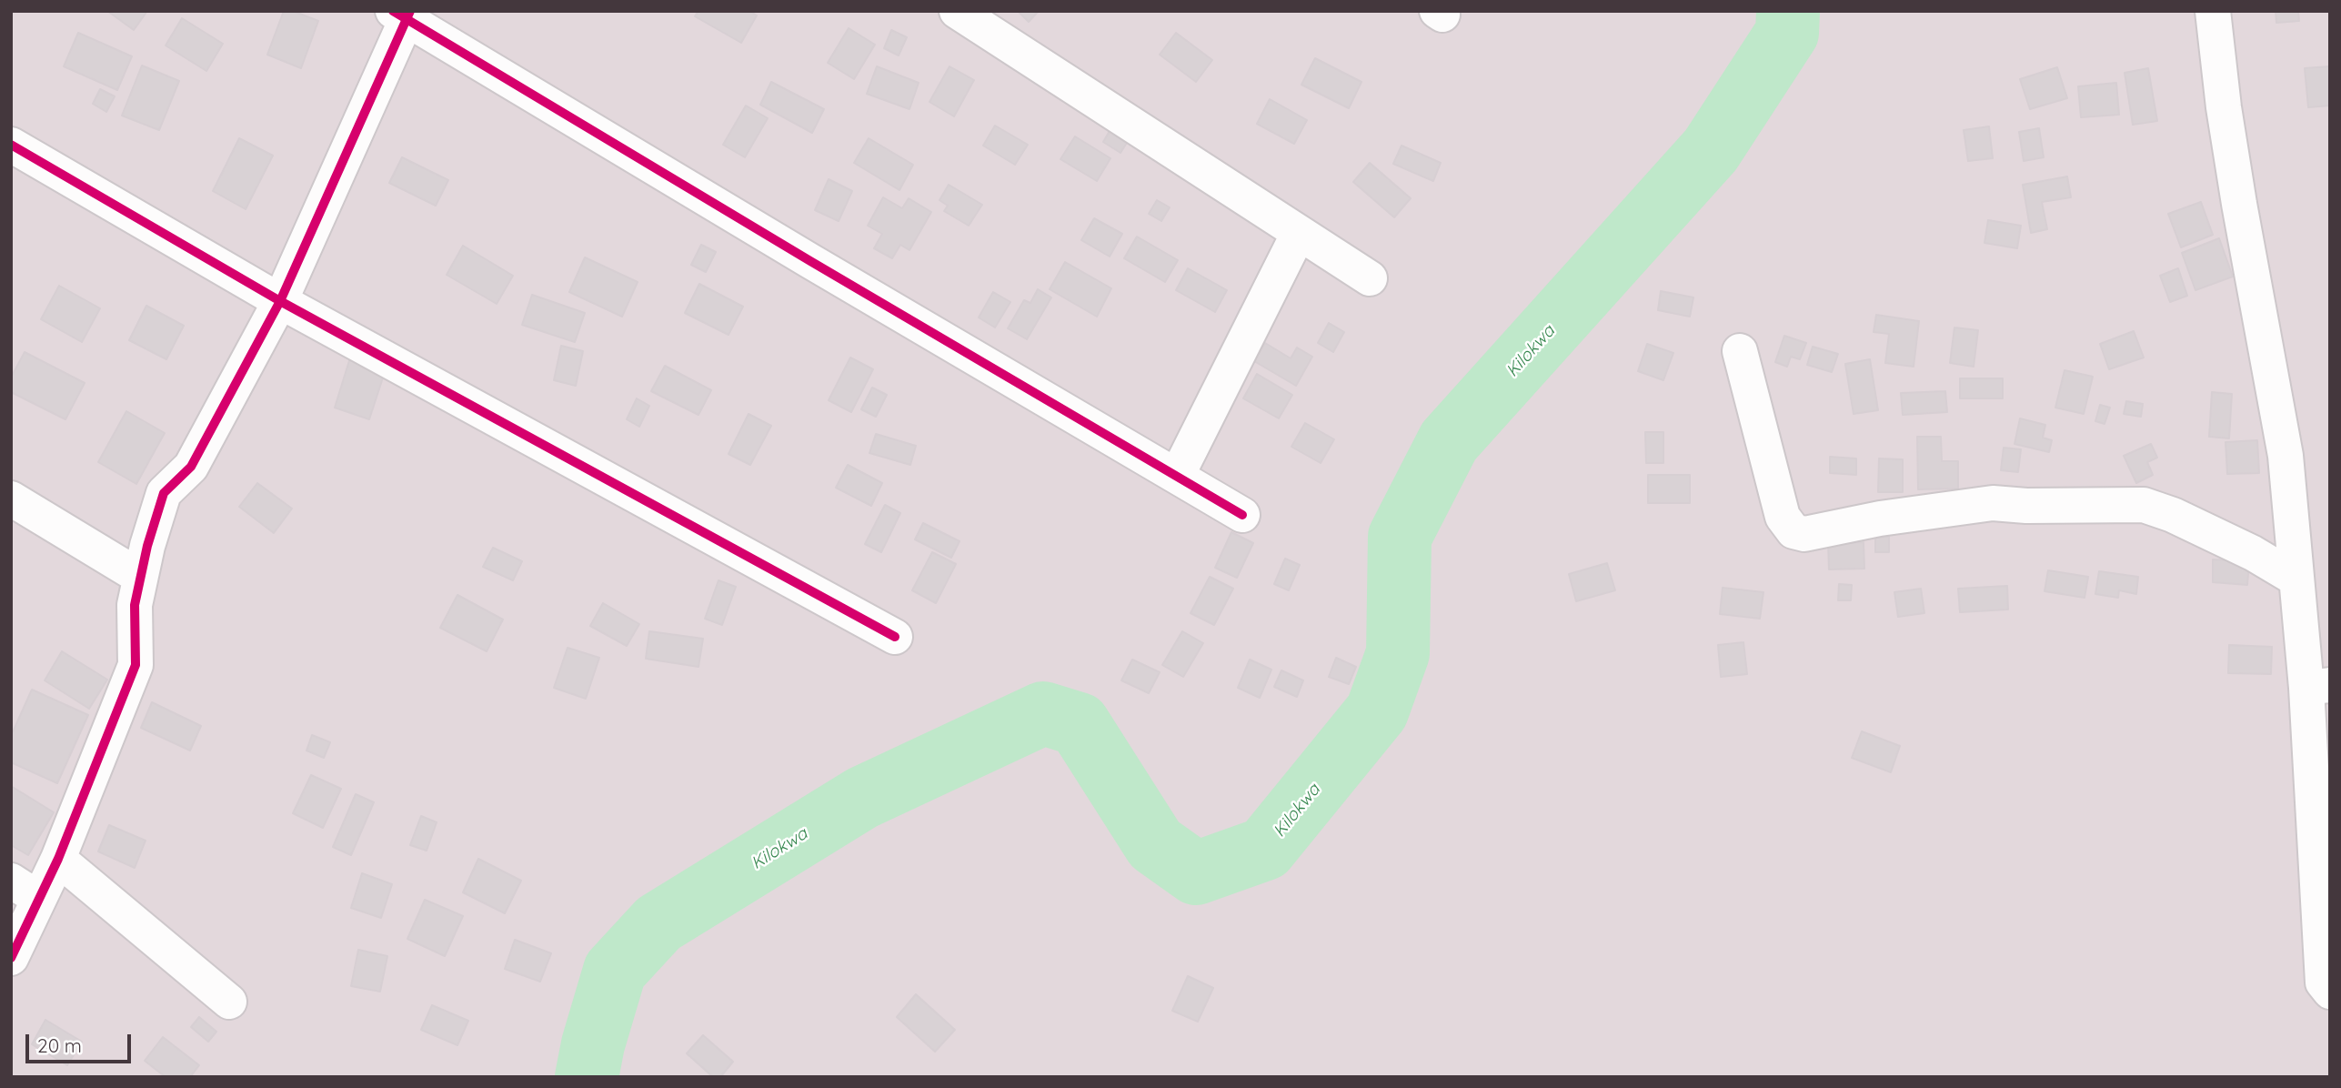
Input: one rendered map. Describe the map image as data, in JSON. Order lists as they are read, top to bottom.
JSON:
{
  "water": ["Kilokwa"],
  "scale_bar": "20 m"
}
